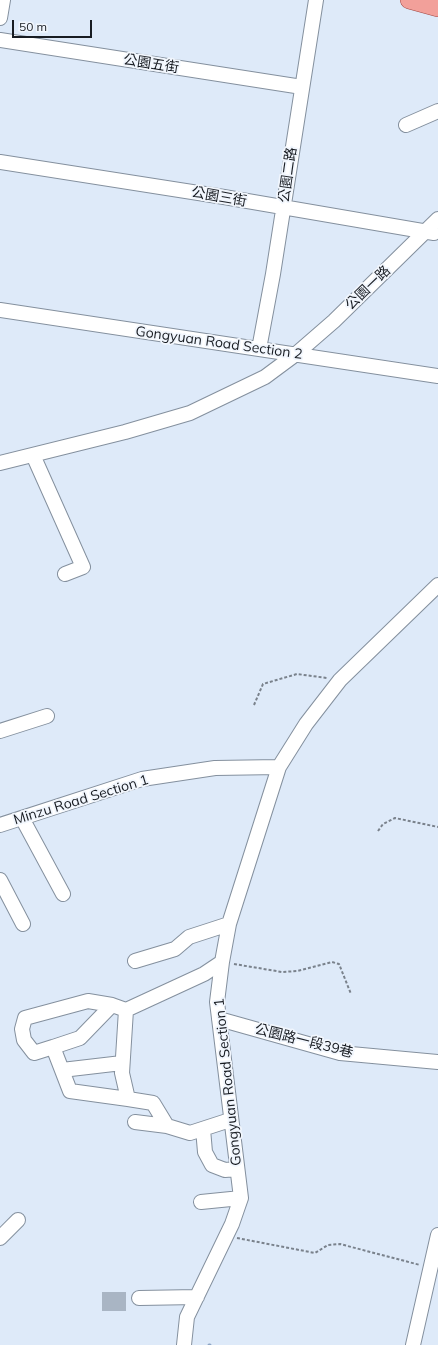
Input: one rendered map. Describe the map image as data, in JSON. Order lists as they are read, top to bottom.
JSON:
{
  "streets": {
    "street": [
      "公園五街",
      "公園二路",
      "公園三街",
      "公園一路",
      "Gongyuan Road Section 2",
      "Minzu Road Section 1",
      "公園路一段39巷",
      "Gongyuan Road Section 1"
    ]
  },
  "crossings": [
    ["公園五街", "公園二路"],
    ["公園二路", "公園三街"],
    ["公園二路", "Gongyuan Road Section 2"],
    ["公園三街", "公園一路"],
    ["公園一路", "Gongyuan Road Section 2"],
    ["Minzu Road Section 1", "Gongyuan Road Section 1"],
    ["公園路一段39巷", "Gongyuan Road Section 1"]
  ],
  "scale_bar": "50 m"
}
